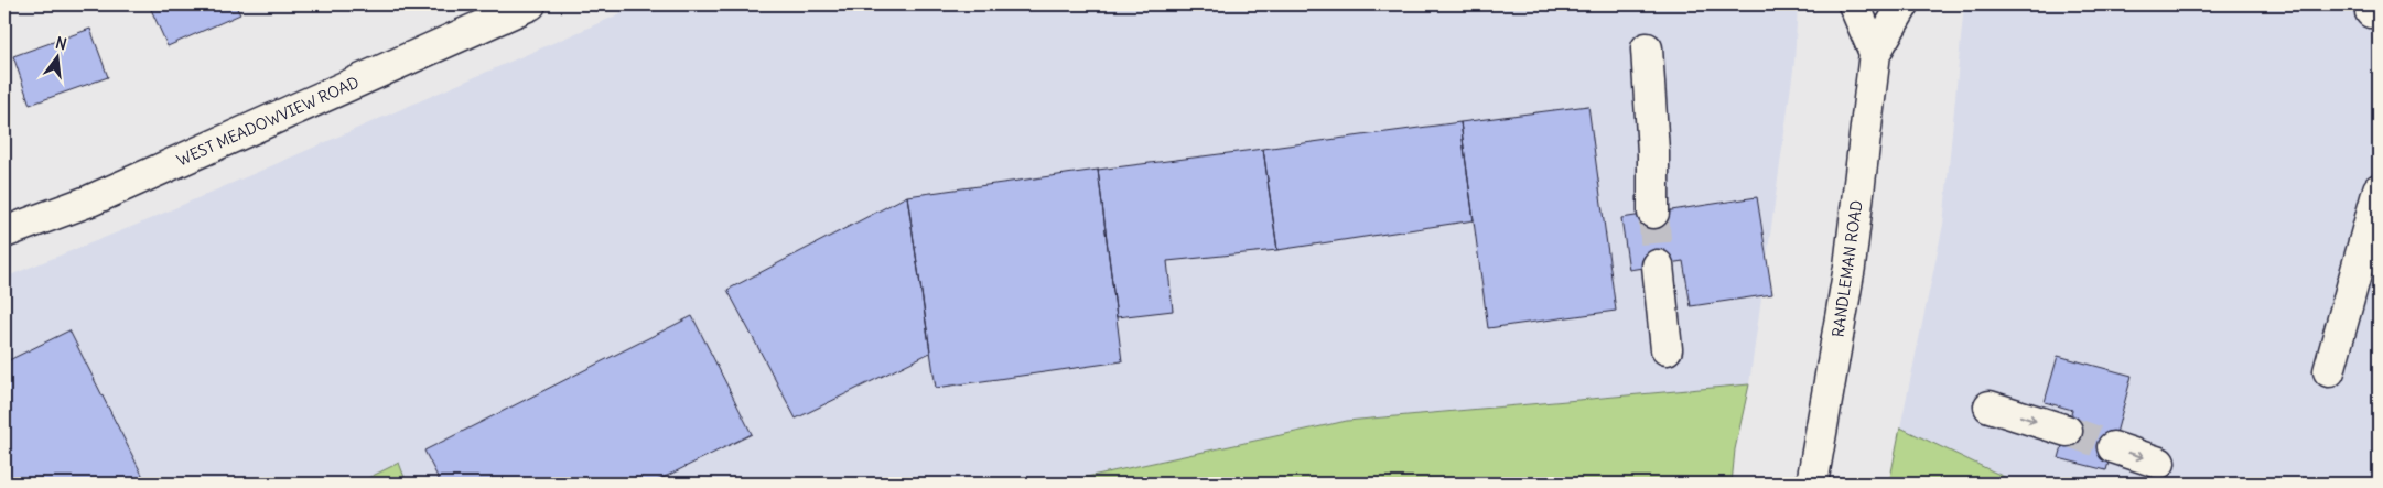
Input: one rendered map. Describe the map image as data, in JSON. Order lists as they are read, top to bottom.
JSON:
{
  "streets": {
    "street": ["WEST MEADOWVIEW ROAD", "RANDLEMAN ROAD"]
  },
  "north": "top"
}
